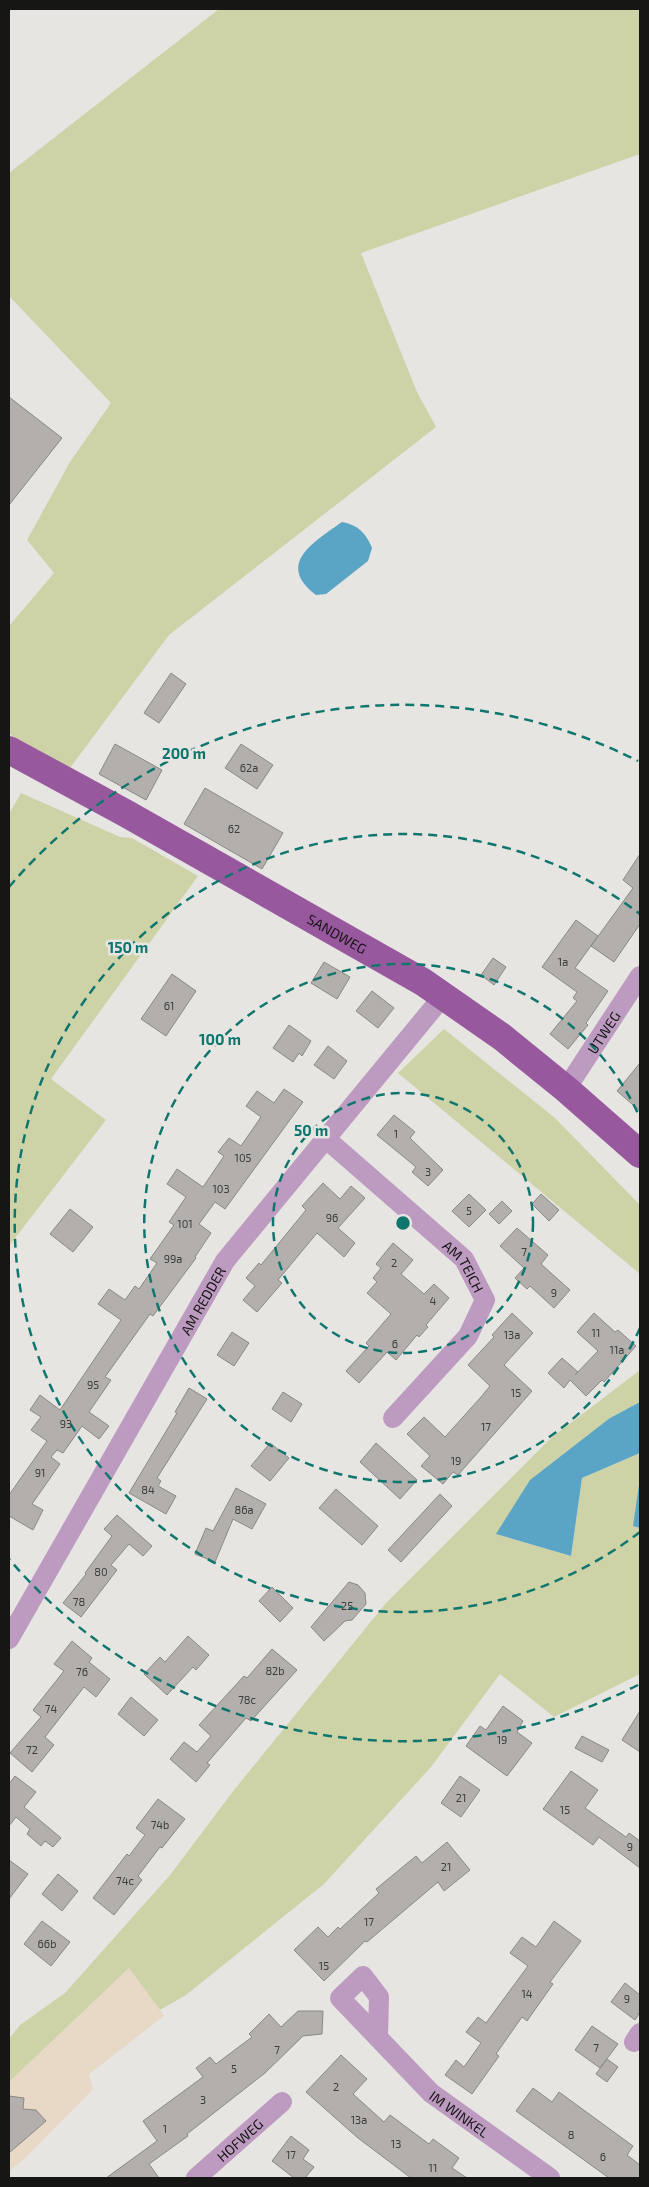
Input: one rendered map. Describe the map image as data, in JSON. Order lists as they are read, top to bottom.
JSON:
{
  "streets": {
    "main road": ["SANDWEG"],
    "street": [
      "UTWEG",
      "AM TEICH",
      "AM REDDER",
      "IM WINKEL",
      "HOFWEG"
    ]
  },
  "crossings": [
    ["SANDWEG", "UTWEG"],
    ["SANDWEG", "AM REDDER"],
    ["AM TEICH", "AM REDDER"]
  ],
  "house_numbers": [
    "62a",
    "62",
    "1a",
    "61",
    "1",
    "105",
    "3",
    "103",
    "5",
    "96",
    "101",
    "7",
    "99a",
    "2",
    "9",
    "4",
    "11",
    "13a",
    "6",
    "11a",
    "95",
    "15",
    "93",
    "17",
    "19",
    "91",
    "84",
    "86a",
    "80",
    "78",
    "25",
    "82b",
    "76",
    "78c",
    "74",
    "19",
    "72",
    "21",
    "15",
    "74b",
    "9",
    "21",
    "74c",
    "17",
    "66b",
    "15",
    "14",
    "9",
    "7",
    "7",
    "5",
    "2",
    "3",
    "13a",
    "1",
    "8",
    "13",
    "17",
    "6",
    "11"
  ],
  "rings": [
    "200 m",
    "150 m",
    "100 m",
    "50 m"
  ]
}
